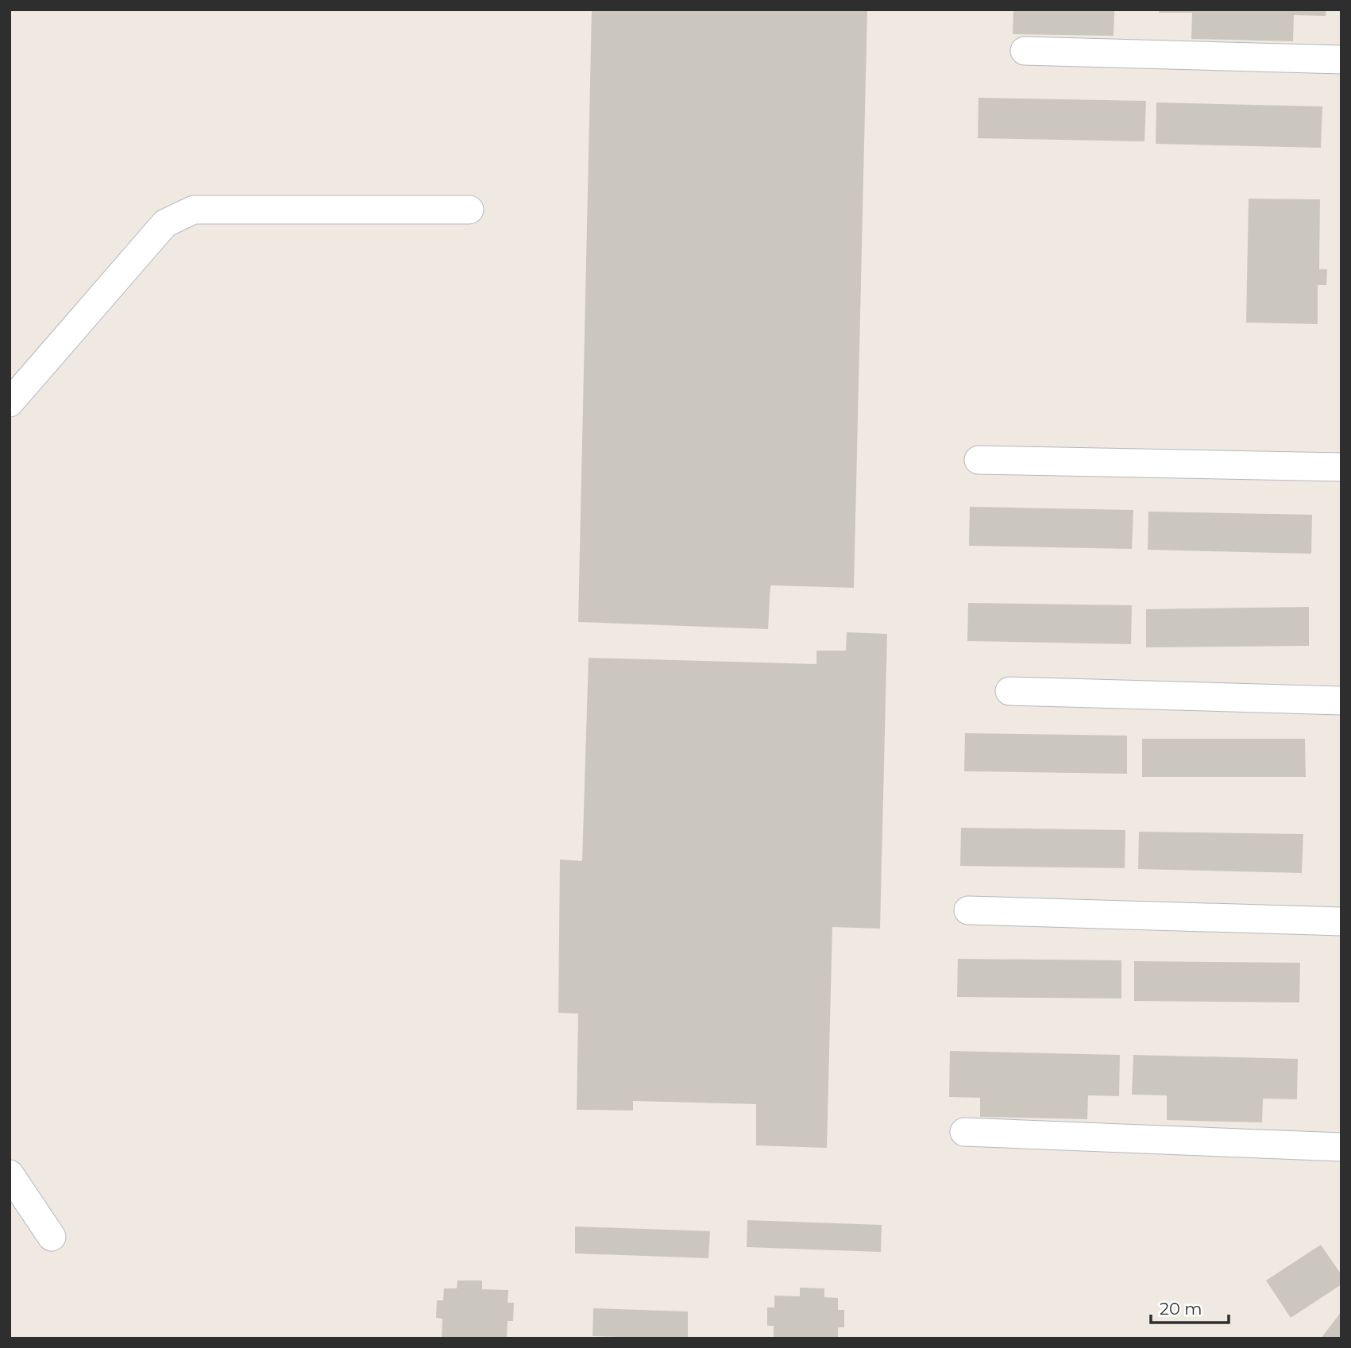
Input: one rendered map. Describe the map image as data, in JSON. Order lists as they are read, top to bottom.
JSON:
{
  "scale_bar": "20 m"
}
